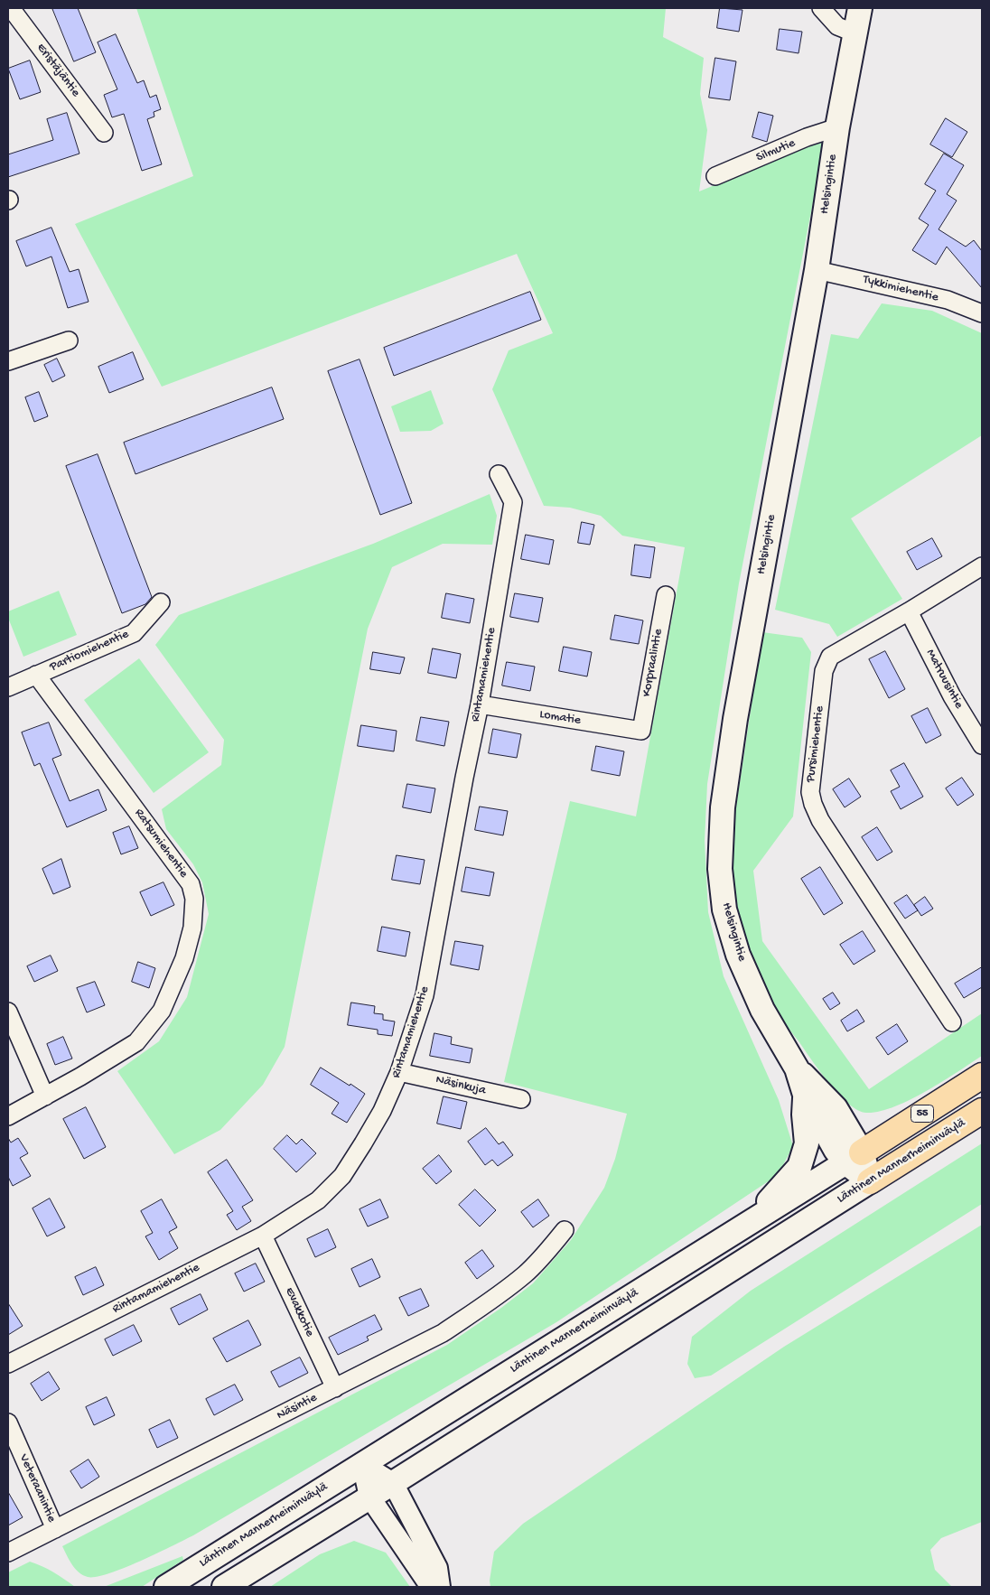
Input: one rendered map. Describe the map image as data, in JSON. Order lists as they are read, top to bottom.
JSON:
{
  "streets": {
    "main road": ["Helsingintie", "55", "Läntinen Mannerheiminväylä"],
    "street": [
      "Eristäjäntie",
      "Silmutie",
      "Tykkimiehentie",
      "Partiomiehentie",
      "Korpraalintie",
      "Rintamamiehentie",
      "Matruusintie",
      "Lomatie",
      "Pursimiehentie",
      "Ratsumiehentie",
      "Näsinkuja",
      "Evakkotie",
      "Näsintie",
      "Veteraanintie"
    ]
  },
  "crossings": [
    ["Silmutie", "Helsingintie"],
    ["Helsingintie", "Tykkimiehentie"],
    ["Helsingintie", "Läntinen Mannerheiminväylä"],
    ["Partiomiehentie", "Ratsumiehentie"],
    ["Korpraalintie", "Lomatie"],
    ["Rintamamiehentie", "Lomatie"],
    ["Rintamamiehentie", "Näsinkuja"],
    ["Rintamamiehentie", "Evakkotie"],
    ["Matruusintie", "Pursimiehentie"],
    ["Evakkotie", "Näsintie"],
    ["Näsintie", "Veteraanintie"]
  ]
}
